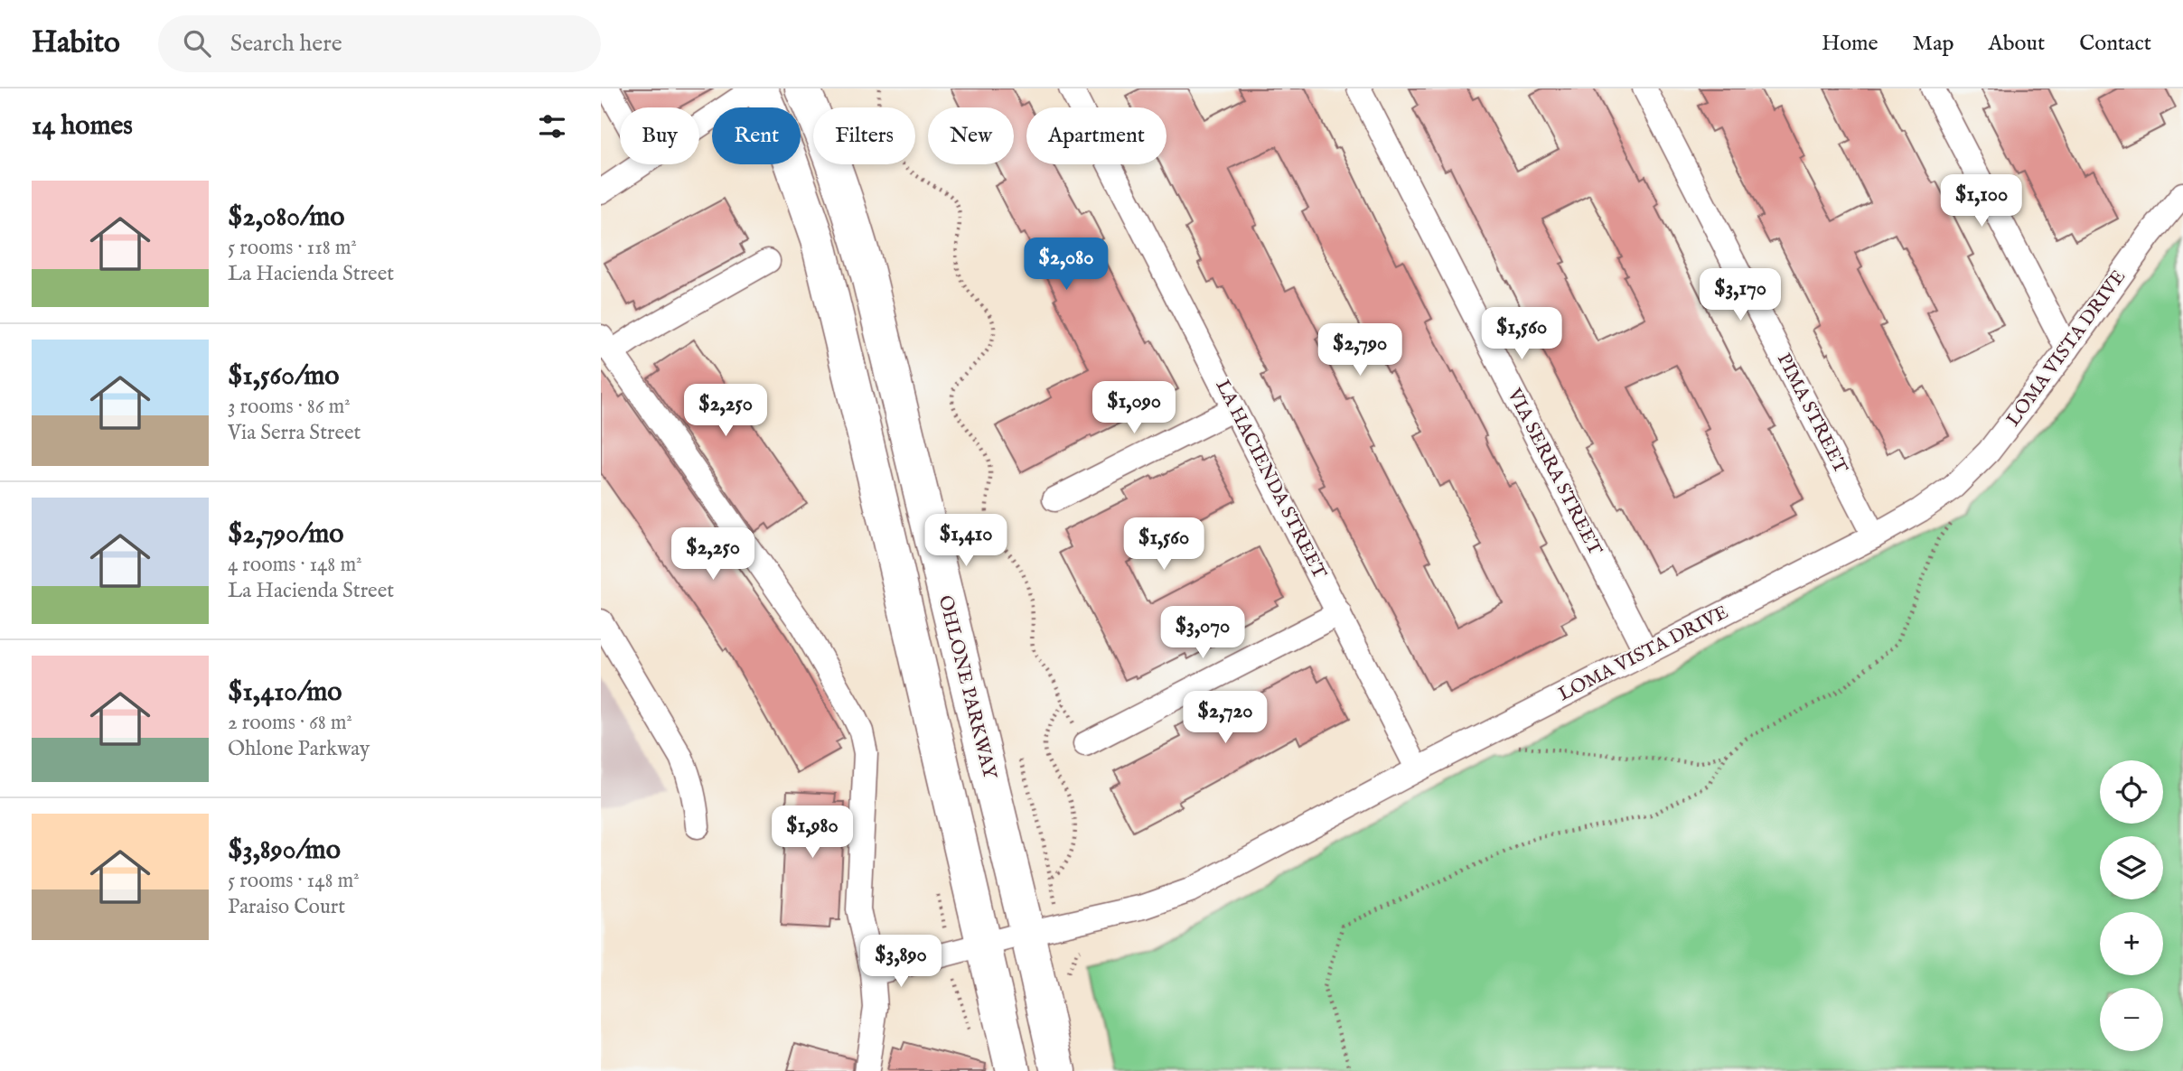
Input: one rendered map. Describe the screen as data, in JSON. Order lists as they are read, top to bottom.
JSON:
{
  "streets": {
    "street": [
      "LOMA VISTA DRIVE",
      "PIMA STREET",
      "VIA SERRA STREET",
      "LA HACIENDA STREET",
      "OHLONE PARKWAY"
    ]
  },
  "crossings": [
    ["LOMA VISTA DRIVE", "PIMA STREET"],
    ["LOMA VISTA DRIVE", "VIA SERRA STREET"],
    ["LOMA VISTA DRIVE", "LA HACIENDA STREET"],
    ["LOMA VISTA DRIVE", "OHLONE PARKWAY"]
  ],
  "page": {
    "header": "Habito",
    "search": "Search here",
    "nav": [
      "Home",
      "Map",
      "About",
      "Contact"
    ],
    "heading": "14 homes",
    "chip": [
      "Buy",
      "Rent",
      "Filters",
      "New",
      "Apartment"
    ],
    "list": [
      {
        "name": "$2,080/mo",
        "note": "5 rooms · 118 m² · La Hacienda Street"
      },
      {
        "name": "$1,560/mo",
        "note": "3 rooms · 86 m² · Via Serra Street"
      },
      {
        "name": "$2,790/mo",
        "note": "4 rooms · 148 m² · La Hacienda Street"
      },
      {
        "name": "$1,410/mo",
        "note": "2 rooms · 68 m² · Ohlone Parkway"
      },
      {
        "name": "$3,890/mo",
        "note": "5 rooms · 148 m² · Paraiso Court"
      }
    ],
    "price": [
      "$1,100",
      "$2,080",
      "$3,170",
      "$1,560",
      "$2,790",
      "$1,090",
      "$2,250",
      "$1,410",
      "$1,560",
      "$2,250",
      "$3,070",
      "$2,720",
      "$1,980",
      "$3,890"
    ],
    "map_buttons": ["+", "−"]
  }
}
